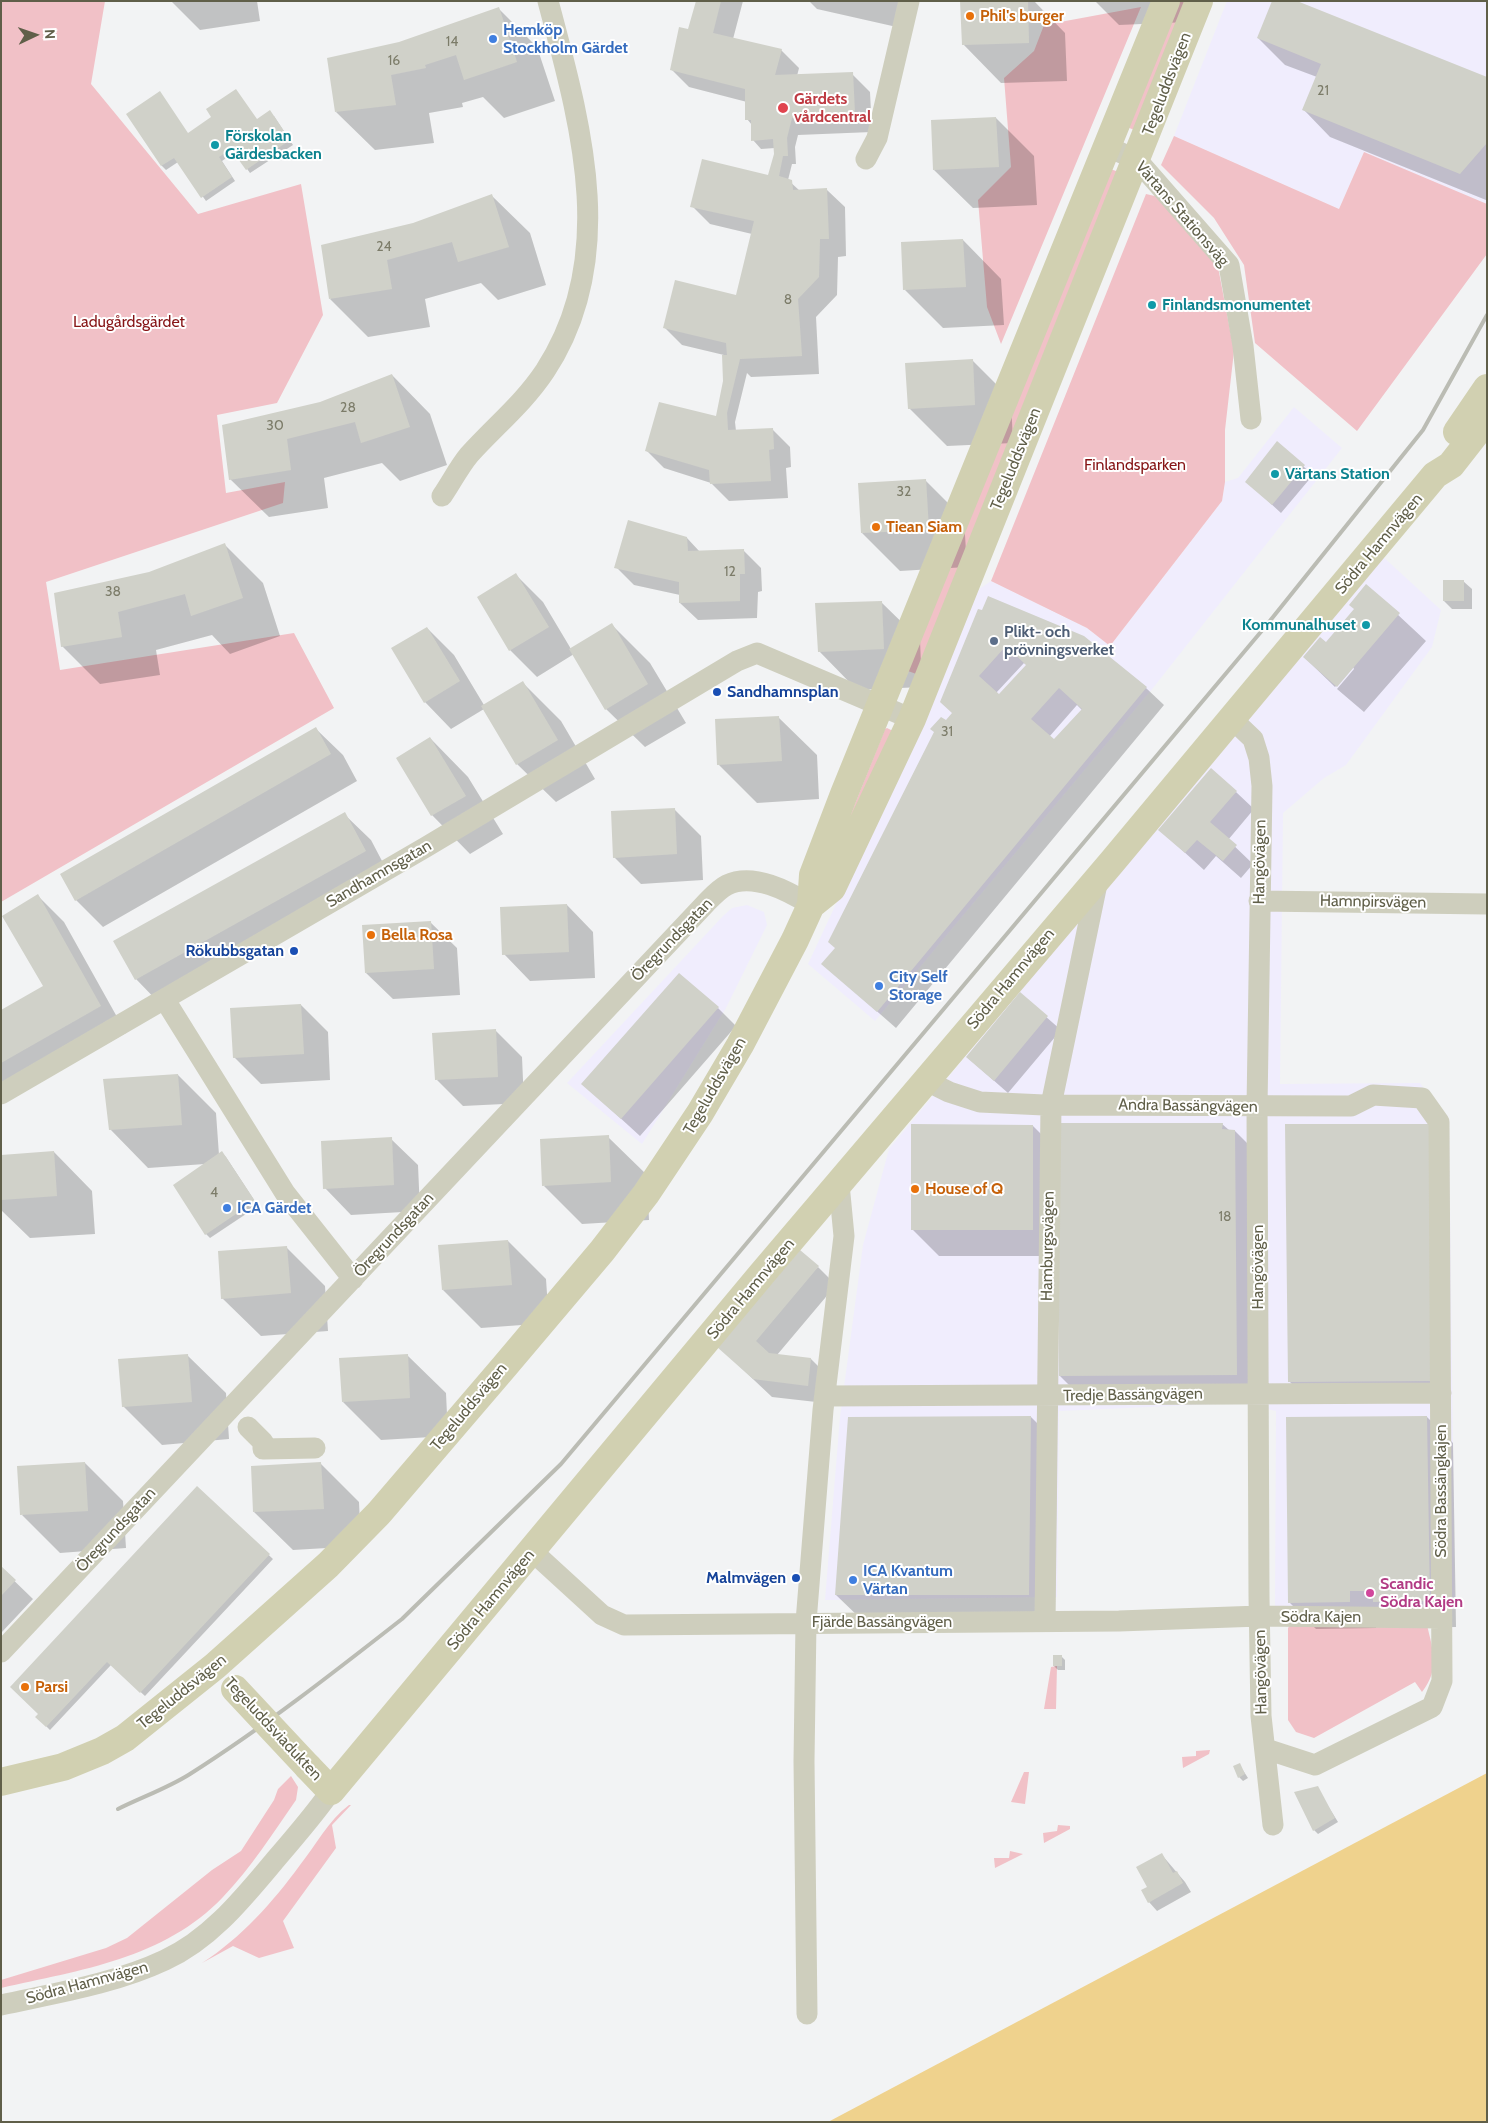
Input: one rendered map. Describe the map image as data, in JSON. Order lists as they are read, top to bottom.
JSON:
{
  "streets": {
    "main road": ["Tegeluddsvägen", "Södra Hamnvägen", "Tegeluddsviadukten"],
    "street": [
      "Värtans Stationsväg",
      "Hangövägen",
      "Sandhamnsgatan",
      "Hamnpirsvägen",
      "Öregrundsgatan",
      "Andra Bassängvägen",
      "Hamburgsvägen",
      "Tredje Bassängvägen",
      "Södra Bassängkajen",
      "Södra Kajen",
      "Fjärde Bassängvägen"
    ]
  },
  "crossings": [
    ["Tegeluddsvägen", "Värtans Stationsväg"],
    ["Tegeluddsvägen", "Sandhamnsgatan"],
    ["Tegeluddsvägen", "Öregrundsgatan"],
    ["Tegeluddsvägen", "Tegeluddsviadukten"],
    ["Södra Hamnvägen", "Hangövägen"],
    ["Södra Hamnvägen", "Andra Bassängvägen"],
    ["Södra Hamnvägen", "Hamburgsvägen"],
    ["Södra Hamnvägen", "Fjärde Bassängvägen"],
    ["Södra Hamnvägen", "Tegeluddsviadukten"],
    ["Hangövägen", "Hamnpirsvägen"],
    ["Hangövägen", "Andra Bassängvägen"],
    ["Hangövägen", "Tredje Bassängvägen"],
    ["Hangövägen", "Södra Bassängkajen"],
    ["Hangövägen", "Södra Kajen"],
    ["Hangövägen", "Fjärde Bassängvägen"],
    ["Andra Bassängvägen", "Hamburgsvägen"],
    ["Andra Bassängvägen", "Södra Bassängkajen"],
    ["Hamburgsvägen", "Tredje Bassängvägen"],
    ["Hamburgsvägen", "Fjärde Bassängvägen"],
    ["Tredje Bassängvägen", "Södra Bassängkajen"],
    ["Södra Bassängkajen", "Södra Kajen"],
    ["Södra Kajen", "Fjärde Bassängvägen"]
  ],
  "parks": ["Ladugårdsgärdet", "Finlandsparken"],
  "places": [
    "Phil's burger",
    "Hemköp Stockholm Gärdet",
    "Gärdets vårdcentral",
    "Förskolan Gärdesbacken",
    "Finlandsmonumentet",
    "Värtans Station",
    "Tiean Siam",
    "Kommunalhuset",
    "Plikt- och prövningsverket",
    "Sandhamnsplan",
    "Bella Rosa",
    "Rökubbsgatan",
    "City Self Storage",
    "House of Q",
    "ICA Gärdet",
    "Malmvägen",
    "ICA Kvantum Värtan",
    "Scandic Södra Kajen",
    "Parsi"
  ],
  "house_numbers": [
    "14",
    "16",
    "21",
    "24",
    "8",
    "28",
    "30",
    "32",
    "12",
    "38",
    "31",
    "4",
    "18"
  ],
  "north": "right"
}
